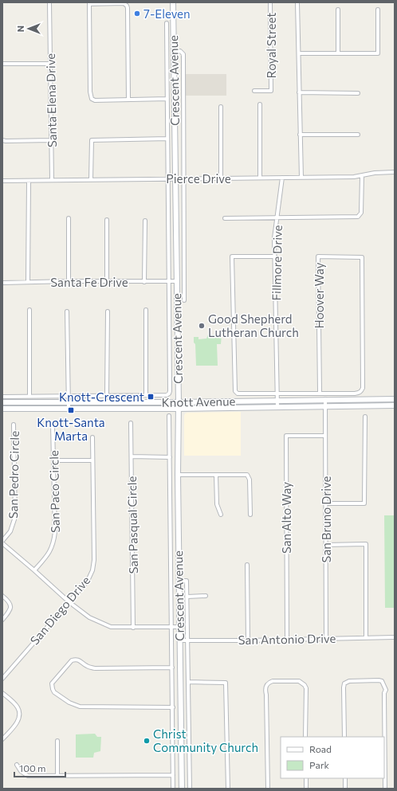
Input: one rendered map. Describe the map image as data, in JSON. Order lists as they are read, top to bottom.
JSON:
{
  "streets": {
    "main road": ["Crescent Avenue", "Knott Avenue"],
    "street": [
      "Royal Street",
      "Santa Elena Drive",
      "Pierce Drive",
      "Fillmore Drive",
      "Santa Fe Drive",
      "Hoover Way",
      "San Pedro Circle",
      "San Paco Circle",
      "San Alto Way",
      "San Bruno Drive",
      "San Pasqual Circle",
      "San Diego Drive",
      "San Antonio Drive"
    ]
  },
  "crossings": [
    ["Crescent Avenue", "Pierce Drive"],
    ["Crescent Avenue", "Santa Fe Drive"],
    ["Crescent Avenue", "Knott Avenue"],
    ["Crescent Avenue", "San Antonio Drive"],
    ["Santa Elena Drive", "Pierce Drive"],
    ["Pierce Drive", "Fillmore Drive"],
    ["Fillmore Drive", "Knott Avenue"],
    ["Knott Avenue", "San Bruno Drive"],
    ["San Alto Way", "San Bruno Drive"],
    ["San Alto Way", "San Antonio Drive"],
    ["San Bruno Drive", "San Antonio Drive"]
  ],
  "places": {
    "other": ["7-Eleven", "Good Shepherd Lutheran Church", "Christ Community Church"],
    "transit": ["Knott-Crescent", "Knott-Santa Marta"]
  },
  "legend": ["Road", "Park"],
  "scale_bar": "100 m",
  "north": "left"
}
